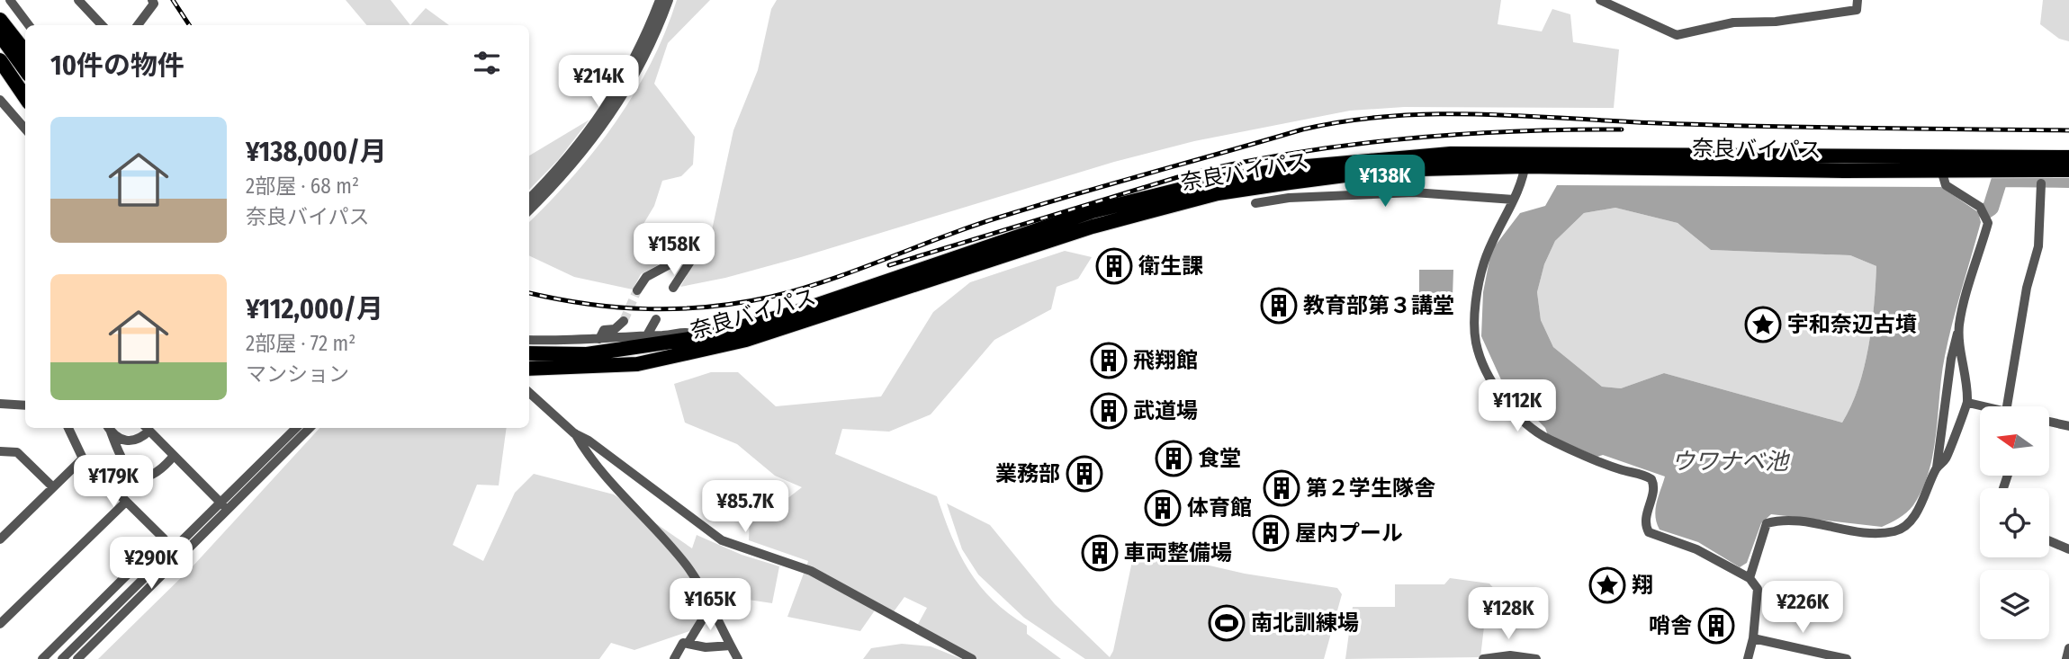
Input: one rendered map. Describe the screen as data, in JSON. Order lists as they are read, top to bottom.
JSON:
{
  "streets": {
    "highway": ["奈良バイパス"]
  },
  "water": ["ウワナベ池"],
  "places": {
    "building": [
      "衛生課",
      "教育部第３講堂",
      "飛翔館",
      "武道場",
      "食堂",
      "業務部",
      "第２学生隊舎",
      "体育館",
      "屋内プール",
      "車両整備場",
      "哨舎"
    ],
    "place": ["宇和奈辺古墳", "翔"],
    "sports": ["南北訓練場"]
  },
  "north": "left",
  "page": {
    "heading": "10件の物件",
    "price": [
      "¥214K",
      "¥138K",
      "¥158K",
      "¥112K",
      "¥179K",
      "¥85.7K",
      "¥290K",
      "¥165K",
      "¥226K",
      "¥128K"
    ],
    "list": [
      {
        "name": "¥138,000/月",
        "note": "2部屋 · 68 m² · 奈良バイパス"
      },
      {
        "name": "¥112,000/月",
        "note": "2部屋 · 72 m² · マンション"
      }
    ]
  }
}
